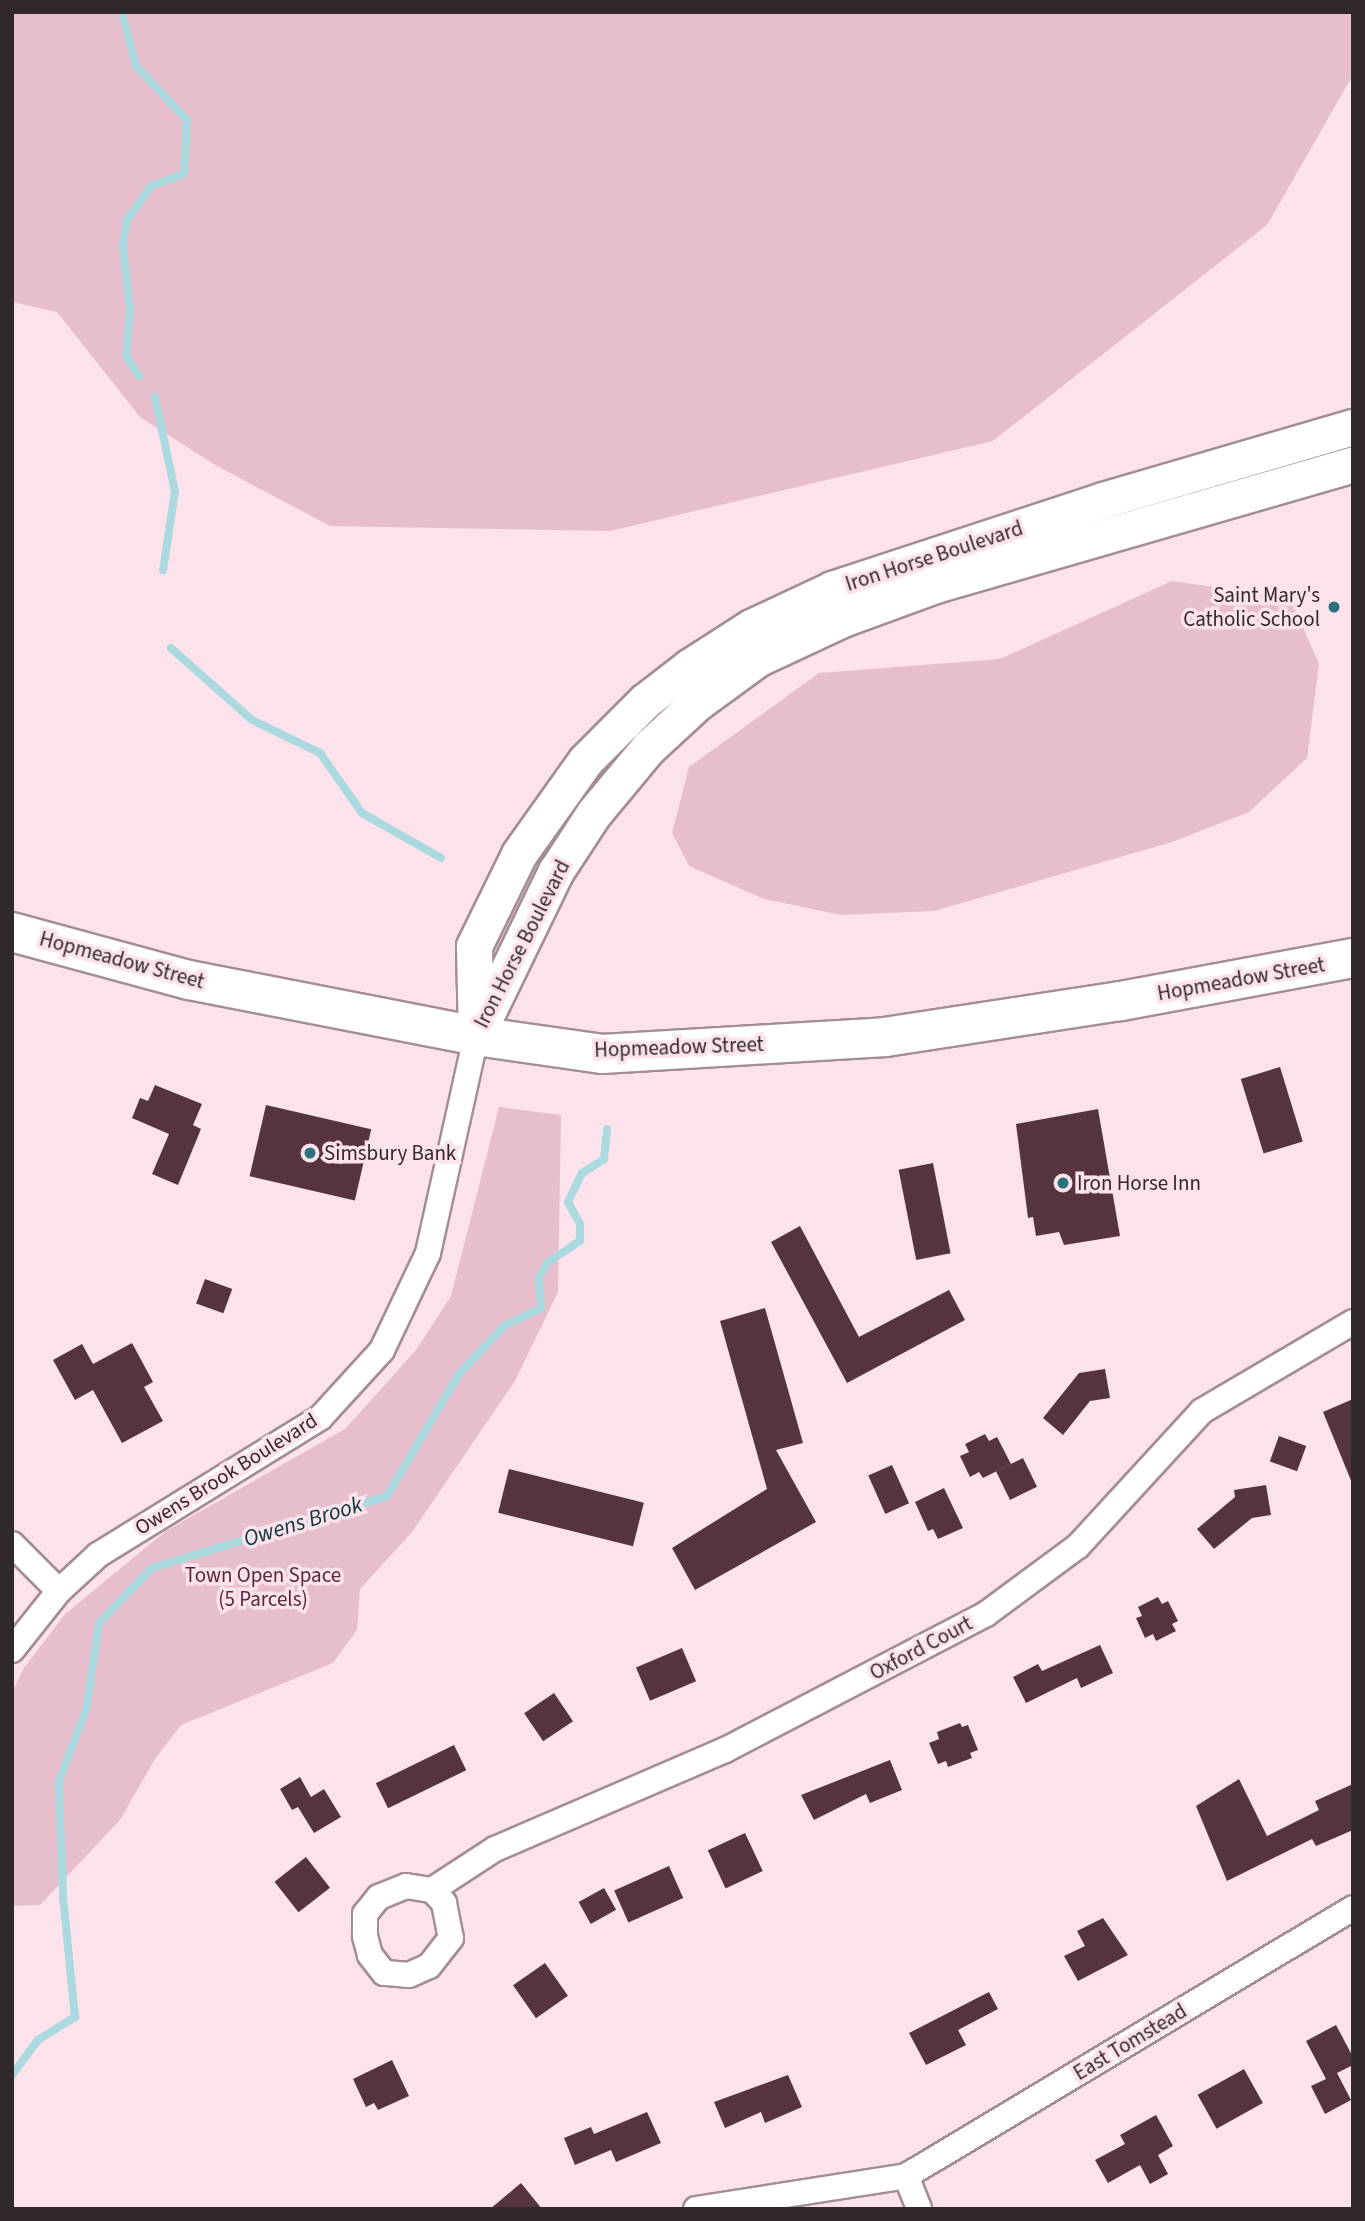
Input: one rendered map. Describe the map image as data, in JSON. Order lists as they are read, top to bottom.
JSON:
{
  "streets": {
    "highway": ["Hopmeadow Street"],
    "street": [
      "Iron Horse Boulevard",
      "Owens Brook Boulevard",
      "Oxford Court",
      "East Tomstead"
    ]
  },
  "crossings": [
    ["Iron Horse Boulevard", "Hopmeadow Street"],
    ["Iron Horse Boulevard", "Owens Brook Boulevard"],
    ["Hopmeadow Street", "Owens Brook Boulevard"]
  ],
  "water": ["Owens Brook"],
  "parks": ["Town Open Space (5 Parcels)"],
  "places": ["Saint Mary's Catholic School", "Simsbury Bank", "Iron Horse Inn"]
}
